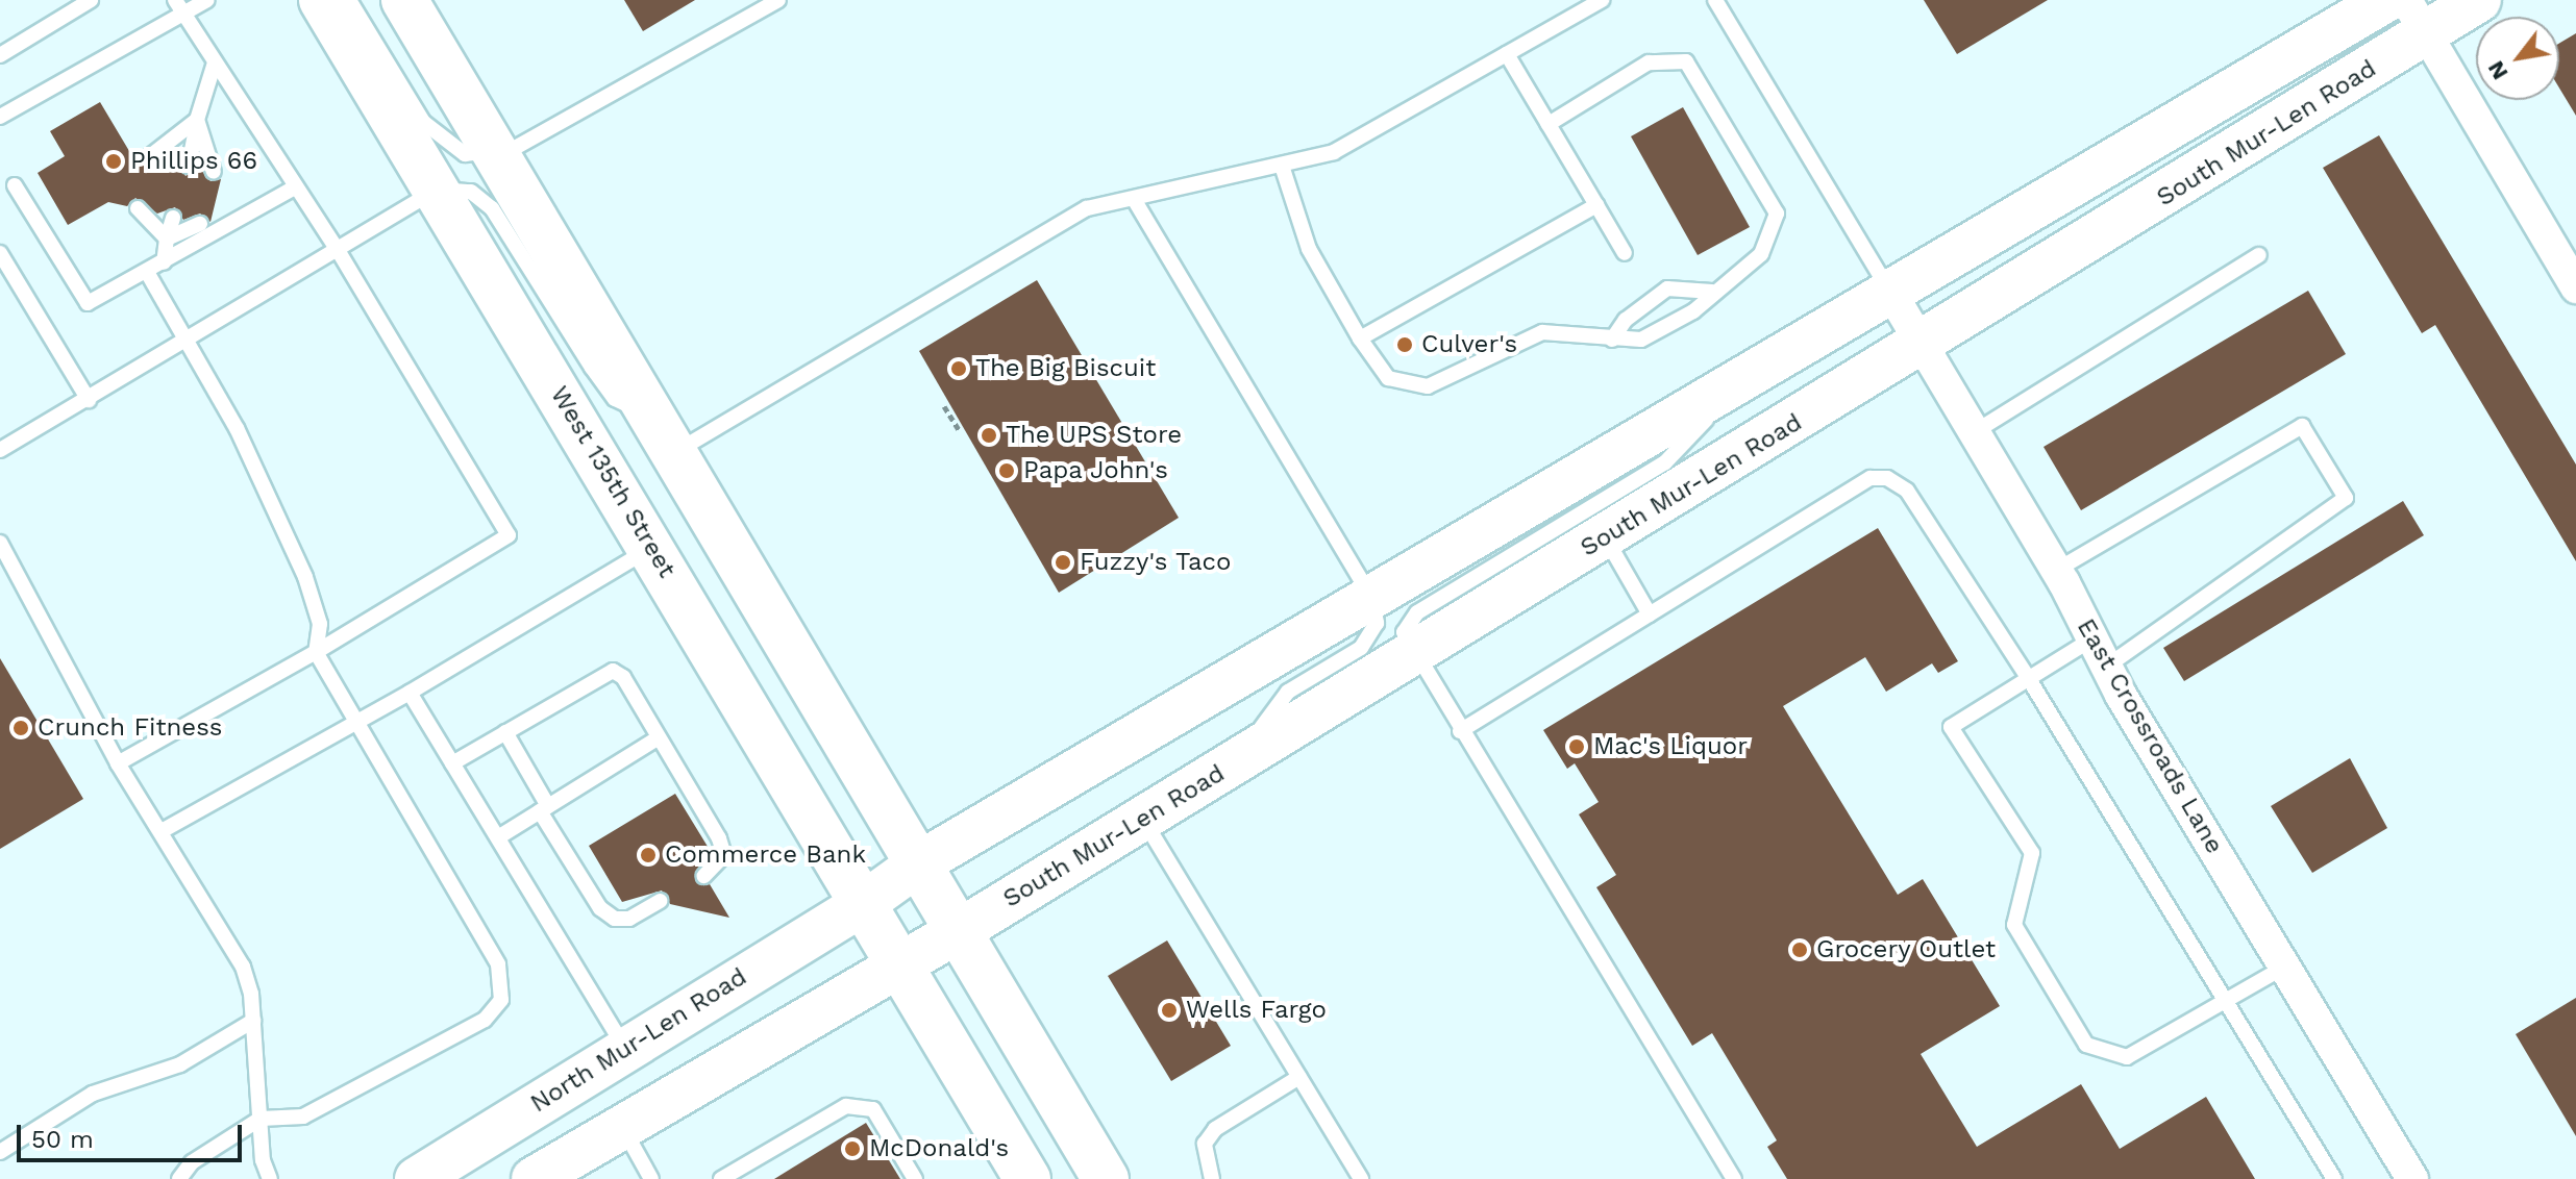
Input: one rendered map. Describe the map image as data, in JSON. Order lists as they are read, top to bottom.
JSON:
{
  "streets": {
    "main road": ["South Mur-Len Road", "West 135th Street", "North Mur-Len Road"],
    "street": ["East Crossroads Lane"]
  },
  "crossings": [
    ["South Mur-Len Road", "West 135th Street"],
    ["South Mur-Len Road", "East Crossroads Lane"],
    ["South Mur-Len Road", "North Mur-Len Road"],
    ["West 135th Street", "North Mur-Len Road"]
  ],
  "places": [
    "Phillips 66",
    "Culver's",
    "The Big Biscuit",
    "The UPS Store",
    "Papa John's",
    "Fuzzy's Taco",
    "Crunch Fitness",
    "Mac's Liquor",
    "Commerce Bank",
    "Grocery Outlet",
    "Wells Fargo",
    "McDonald's"
  ],
  "scale_bar": "50 m",
  "north": "bottom left"
}
